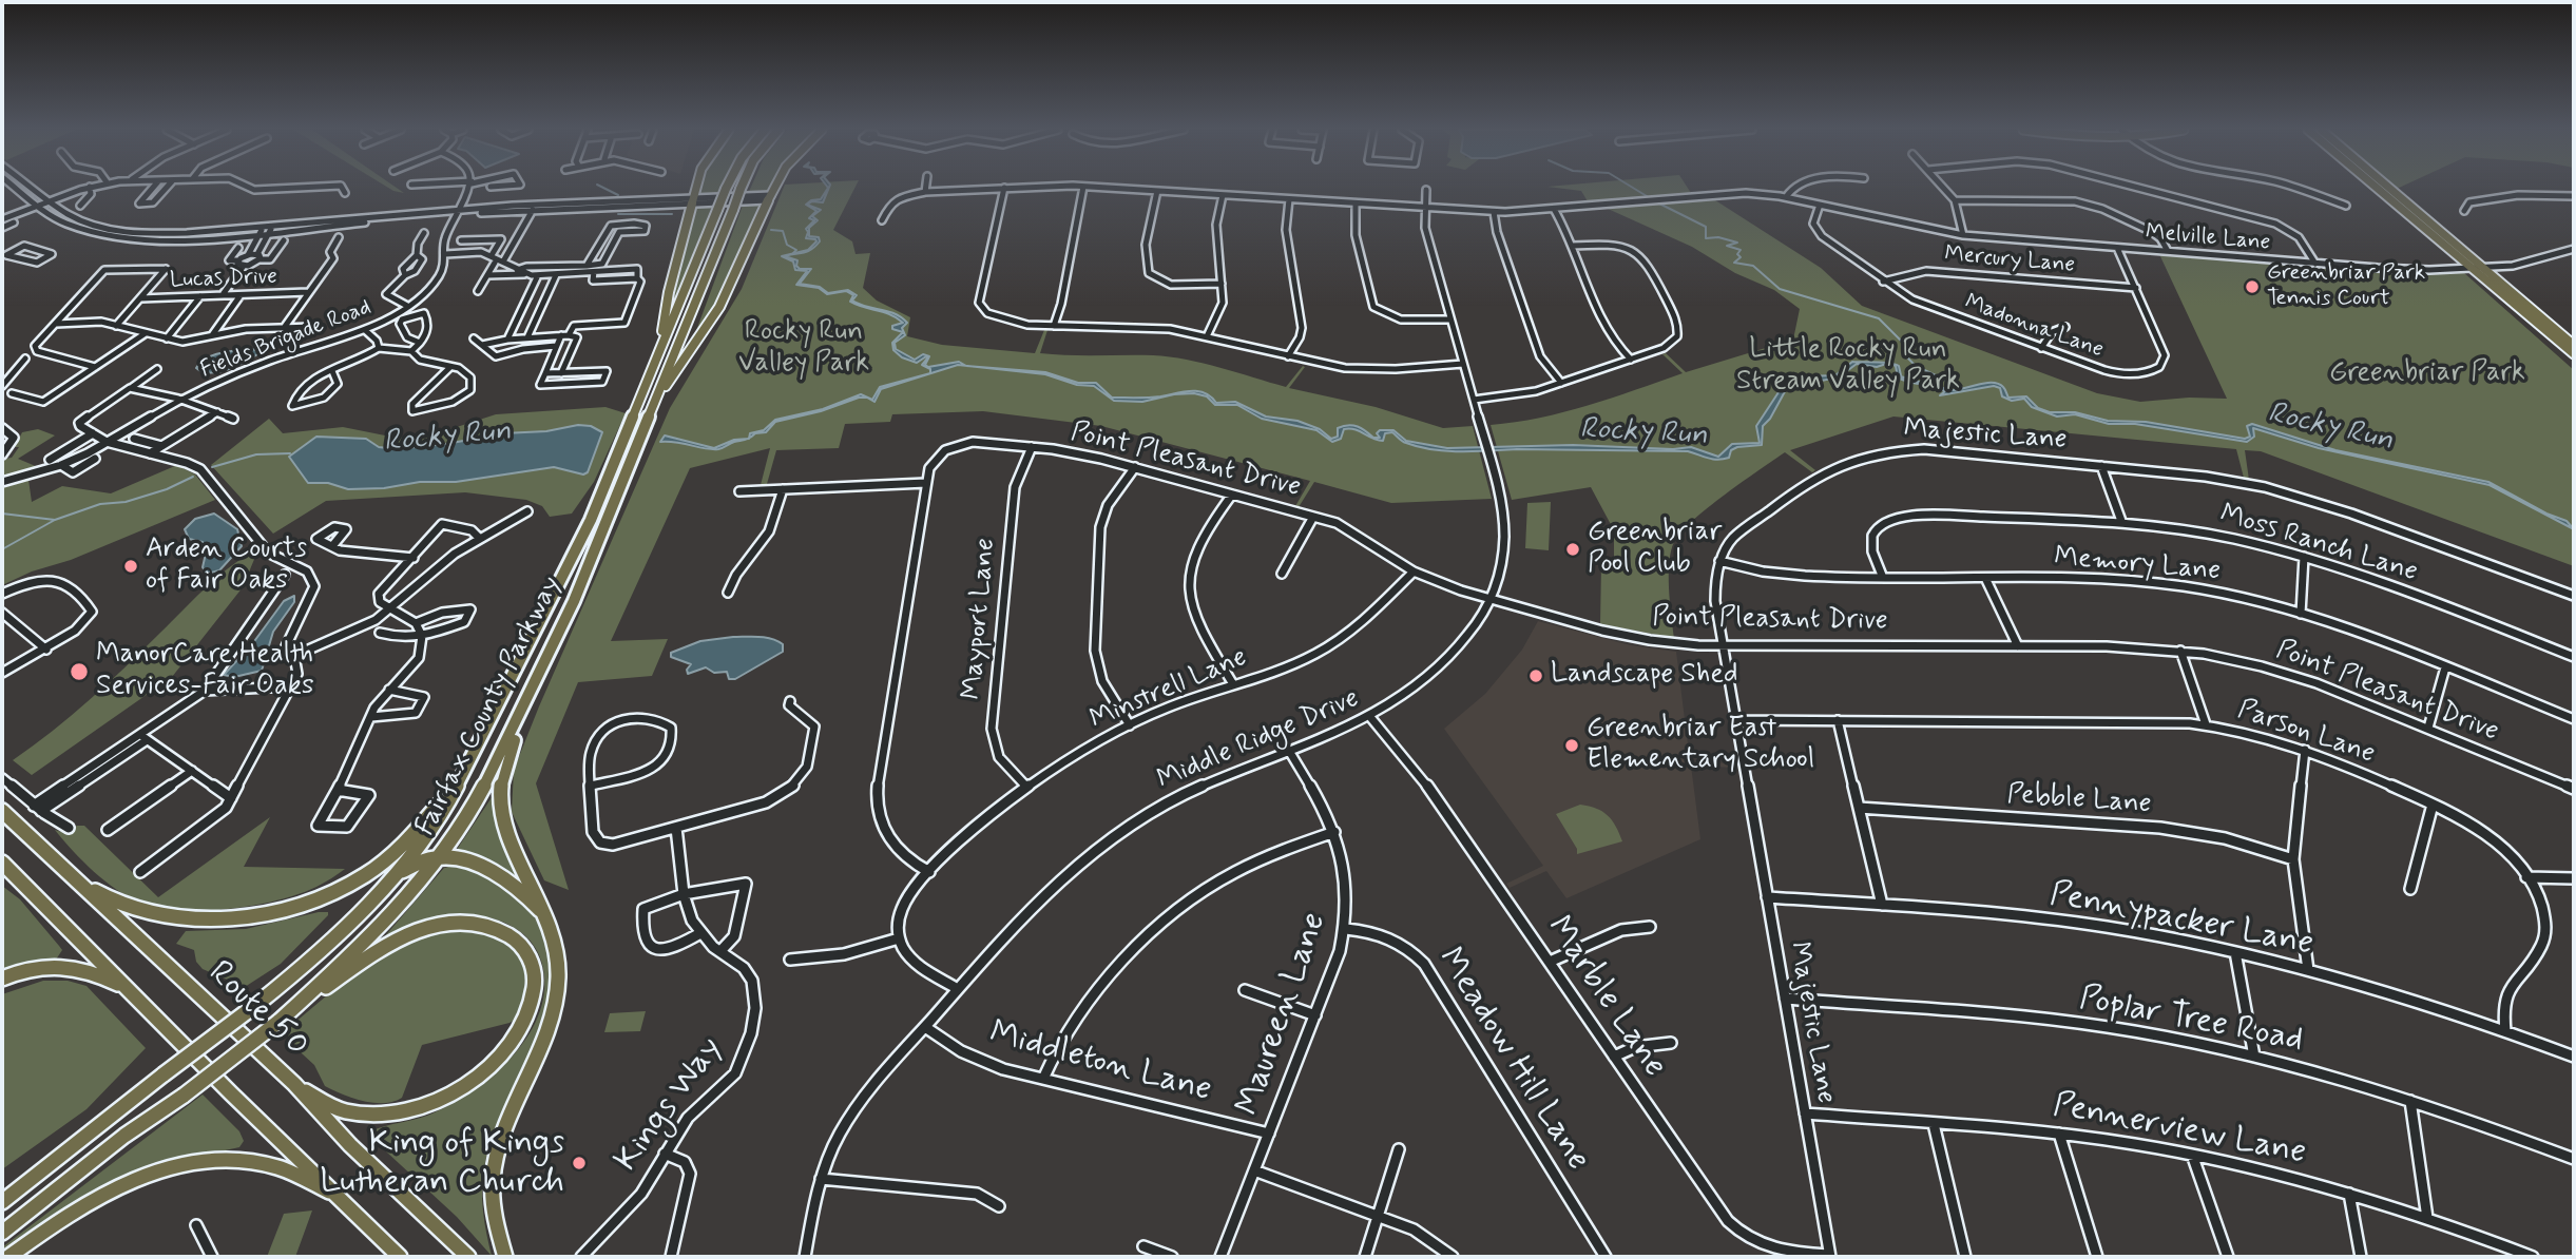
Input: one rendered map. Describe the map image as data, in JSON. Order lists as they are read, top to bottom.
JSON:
{
  "streets": {
    "highway": ["Fairfax County Parkway", "Route 50"],
    "street": [
      "Melville Lane",
      "Mercury Lane",
      "Lucas Drive",
      "Madonna Lane",
      "Fields Brigade Road",
      "Majestic Lane",
      "Point Pleasant Drive",
      "Moss Ranch Lane",
      "Memory Lane",
      "Mayport Lane",
      "Minstrell Lane",
      "Parson Lane",
      "Middle Ridge Drive",
      "Pebble Lane",
      "Pennypacker Lane",
      "Marble Lane",
      "Maureen Lane",
      "Poplar Tree Road",
      "Meadow Hill Lane",
      "Middleton Lane",
      "Kings Way",
      "Pennerview Lane"
    ]
  },
  "crossings": [
    ["Melville Lane", "Madonna Lane"],
    ["Melville Lane", "Middle Ridge Drive"],
    ["Mercury Lane", "Madonna Lane"],
    ["Majestic Lane", "Point Pleasant Drive"],
    ["Majestic Lane", "Memory Lane"],
    ["Majestic Lane", "Parson Lane"],
    ["Majestic Lane", "Pennypacker Lane"],
    ["Majestic Lane", "Marble Lane"],
    ["Majestic Lane", "Poplar Tree Road"],
    ["Majestic Lane", "Pennerview Lane"],
    ["Point Pleasant Drive", "Mayport Lane"],
    ["Point Pleasant Drive", "Minstrell Lane"],
    ["Point Pleasant Drive", "Middle Ridge Drive"],
    ["Moss Ranch Lane", "Memory Lane"],
    ["Mayport Lane", "Minstrell Lane"],
    ["Parson Lane", "Pennypacker Lane"],
    ["Middle Ridge Drive", "Marble Lane"],
    ["Middle Ridge Drive", "Maureen Lane"],
    ["Middle Ridge Drive", "Middleton Lane"],
    ["Maureen Lane", "Meadow Hill Lane"],
    ["Maureen Lane", "Middleton Lane"]
  ],
  "water": ["Rocky Run"],
  "parks": ["Rocky Run Valley Park", "Little Rocky Run Stream Valley Park", "Greenbriar Park"],
  "places": [
    "Greenbriar Park Tennis Court",
    "Greenbriar Pool Club",
    "Arden Courts of Fair Oaks",
    "ManorCare Health Services-Fair Oaks",
    "Landscape Shed",
    "Greenbriar East Elementary School",
    "King of Kings Lutheran Church"
  ]
}
